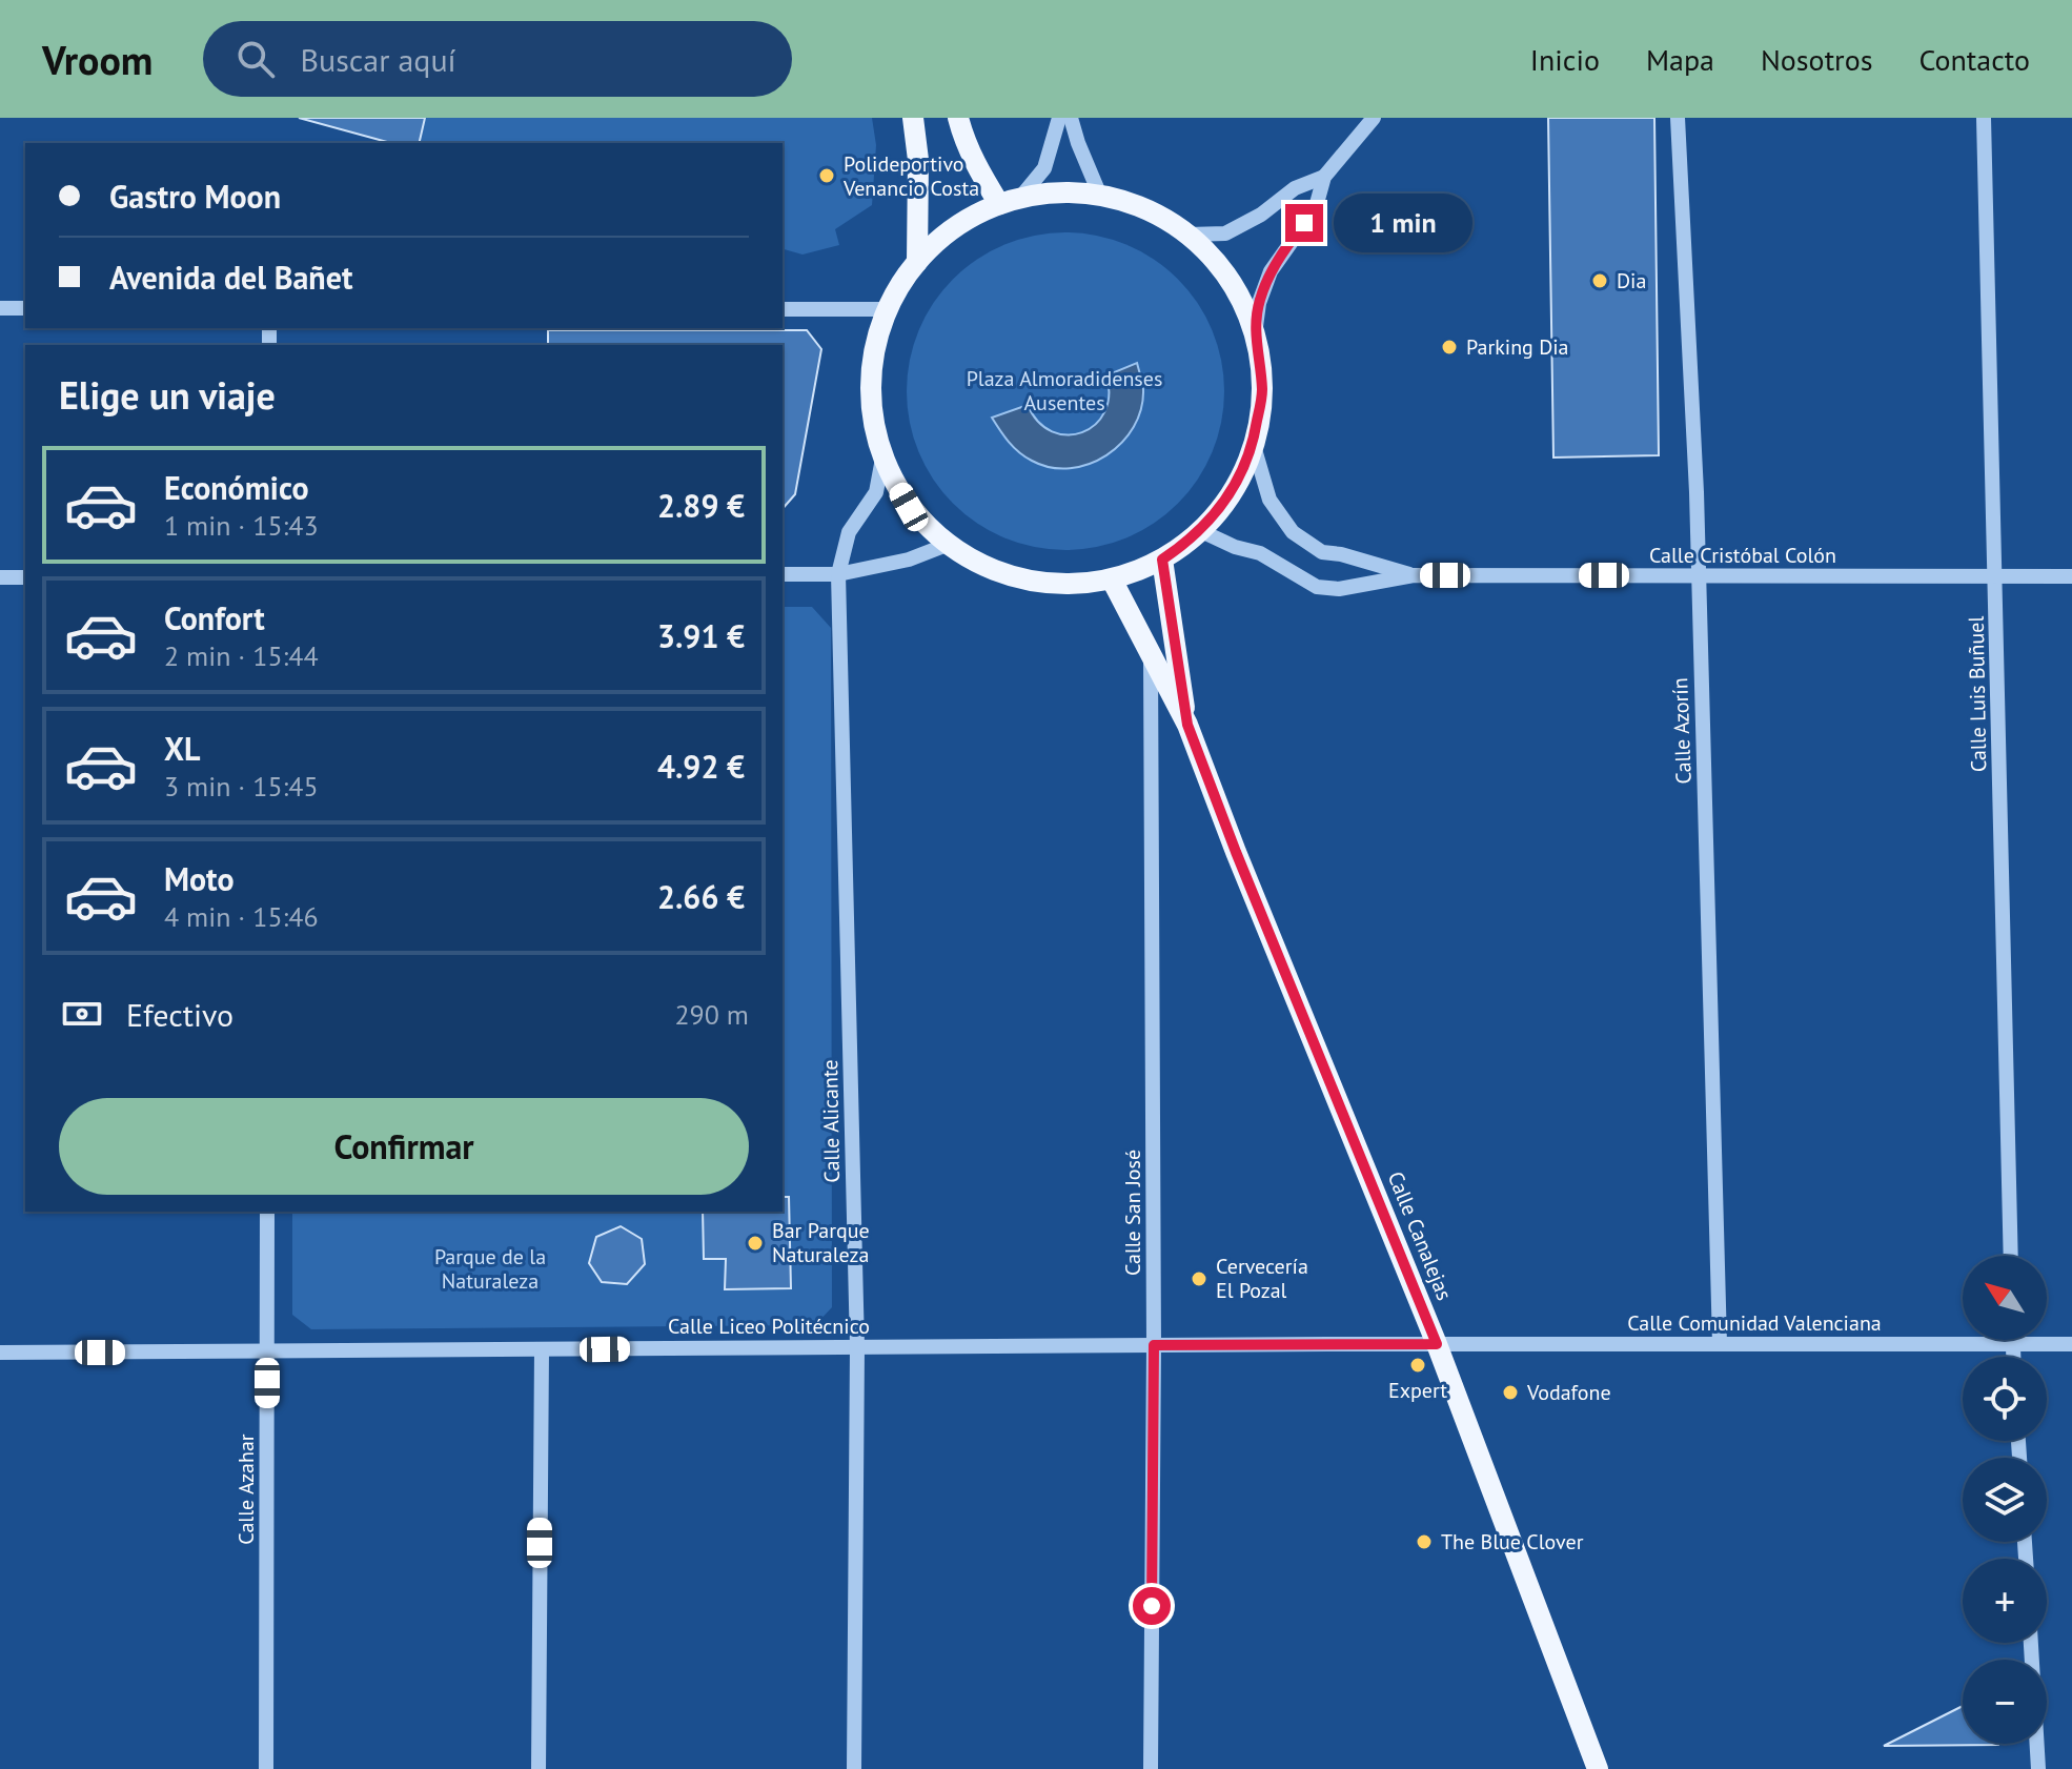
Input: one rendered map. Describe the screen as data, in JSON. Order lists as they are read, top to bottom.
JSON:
{
  "streets": {
    "main road": ["Calle Canalejas"],
    "street": [
      "Calle Cristóbal Colón",
      "Calle Luis Buñuel",
      "Calle Azorín",
      "Calle Alicante",
      "Calle San José",
      "Calle Comunidad Valenciana",
      "Calle Liceo Politécnico",
      "Calle Azahar"
    ]
  },
  "crossings": [
    ["Calle Cristóbal Colón", "Calle Luis Buñuel"],
    ["Calle Cristóbal Colón", "Calle Azorín"],
    ["Calle Azorín", "Calle Comunidad Valenciana"],
    ["Calle Alicante", "Calle Liceo Politécnico"],
    ["Calle San José", "Calle Canalejas"],
    ["Calle San José", "Calle Liceo Politécnico"],
    ["Calle Canalejas", "Calle Comunidad Valenciana"],
    ["Calle Canalejas", "Calle Liceo Politécnico"],
    ["Calle Comunidad Valenciana", "Calle Liceo Politécnico"],
    ["Calle Liceo Politécnico", "Calle Azahar"]
  ],
  "parks": ["Plaza Almoradidenses Ausentes", "Parque de la Naturaleza"],
  "places": [
    "Polideportivo Venancio Costa",
    "Dia",
    "Parking Dia",
    "Bar Parque Naturaleza",
    "Cervecería El Pozal",
    "Expert",
    "Vodafone",
    "The Blue Clover"
  ],
  "north": "top left",
  "page": {
    "header": "Vroom",
    "search": "Buscar aquí",
    "nav": [
      "Inicio",
      "Mapa",
      "Nosotros",
      "Contacto"
    ],
    "banner": ["Gastro Moon", "Avenida del Bañet"],
    "bubble": "1 min",
    "heading": "Elige un viaje",
    "list": [
      {
        "name": "Económico",
        "note": "1 min · 15:43",
        "value": "2.89 €"
      },
      {
        "name": "Confort",
        "note": "2 min · 15:44",
        "value": "3.91 €"
      },
      {
        "name": "XL",
        "note": "3 min · 15:45",
        "value": "4.92 €"
      },
      {
        "name": "Moto",
        "note": "4 min · 15:46",
        "value": "2.66 €"
      }
    ],
    "pay": ["Efectivo", "290 m"],
    "buttons": "Confirmar",
    "map_buttons": ["+", "−"]
  }
}
